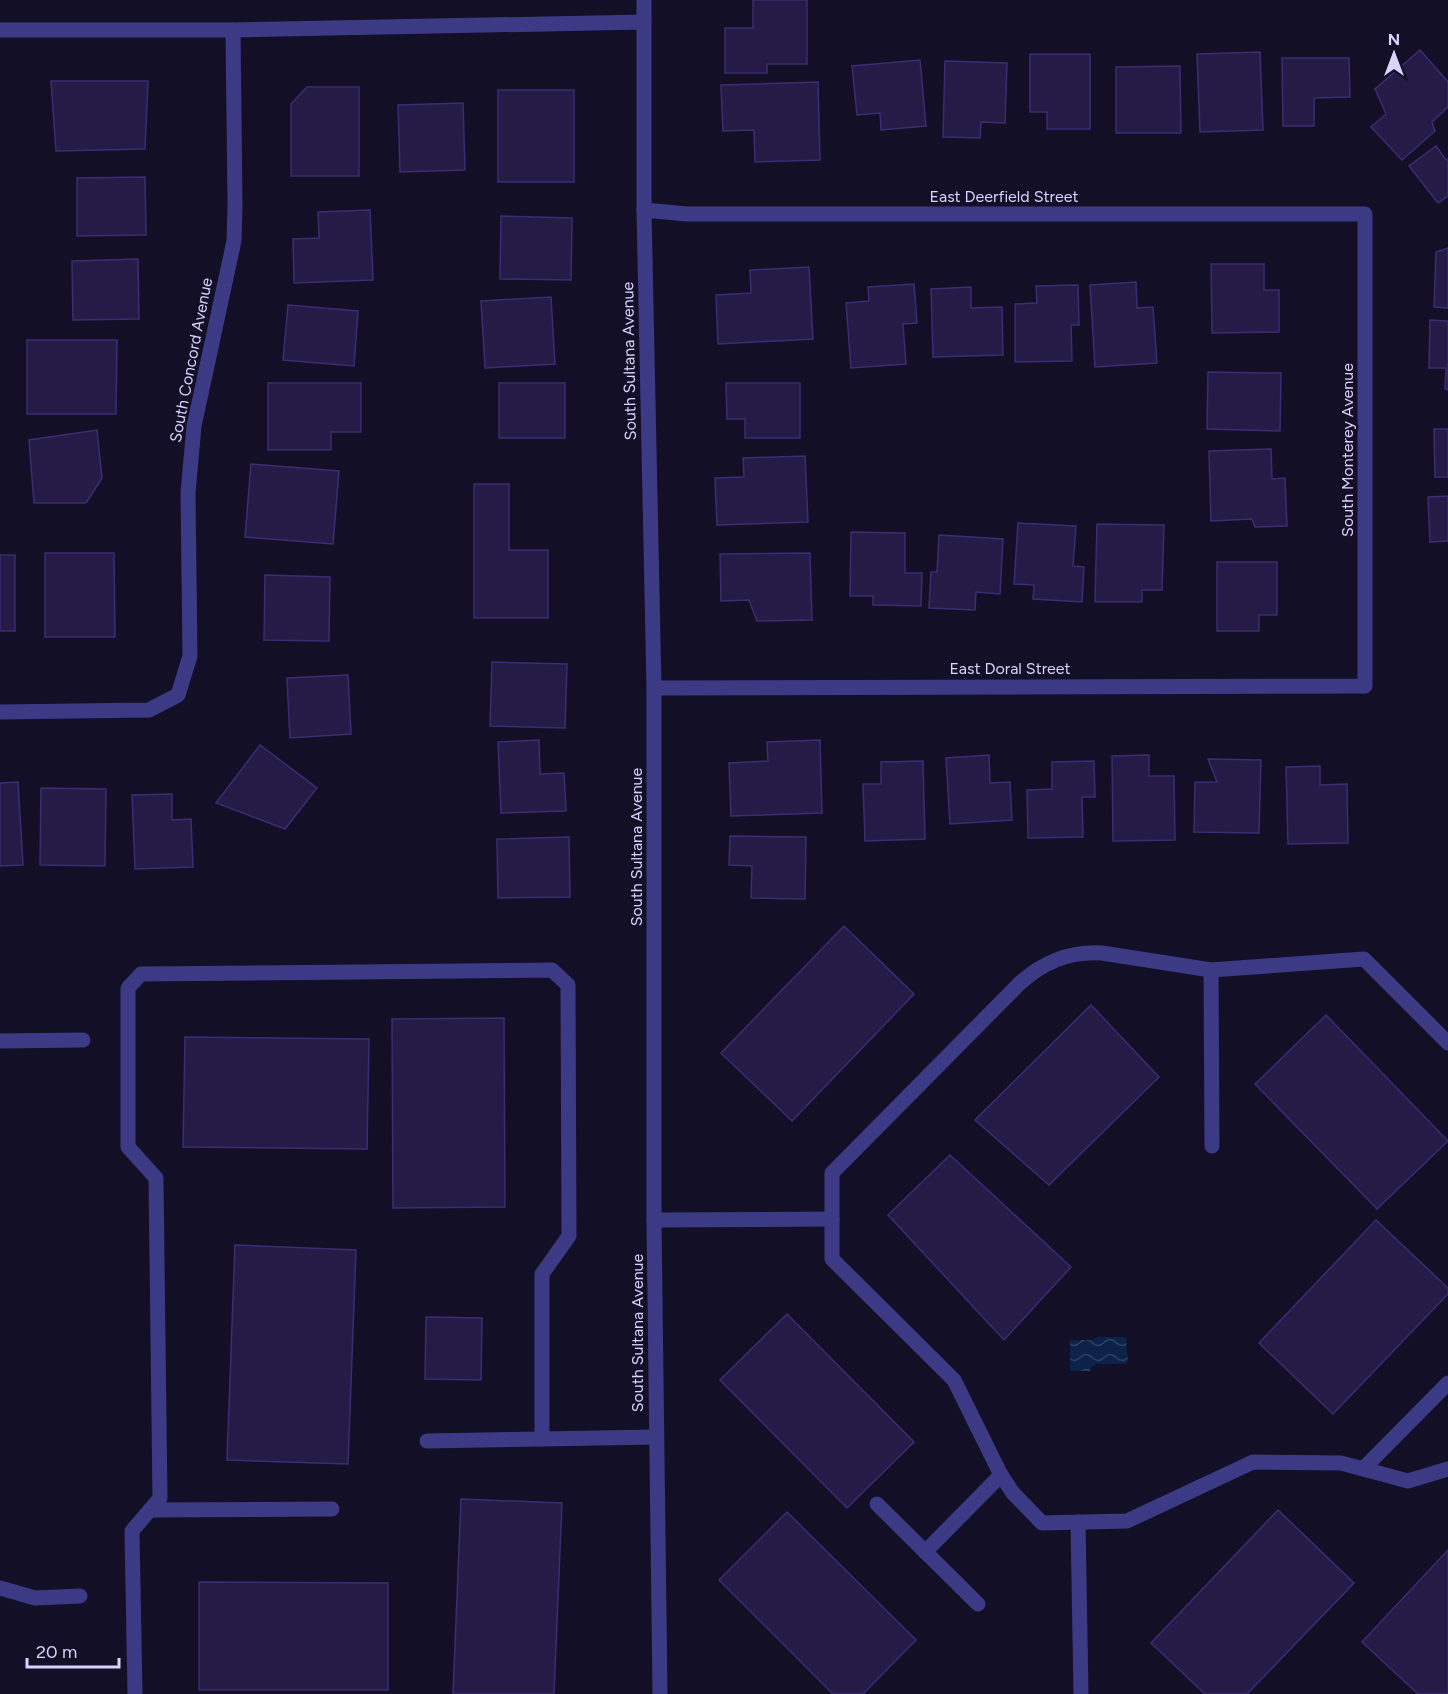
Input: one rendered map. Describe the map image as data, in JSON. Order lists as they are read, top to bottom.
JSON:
{
  "streets": {
    "street": [
      "East Deerfield Street",
      "South Concord Avenue",
      "South Sultana Avenue",
      "South Monterey Avenue",
      "East Doral Street"
    ]
  },
  "crossings": [
    ["East Deerfield Street", "South Sultana Avenue"],
    ["East Deerfield Street", "South Monterey Avenue"],
    ["South Sultana Avenue", "East Doral Street"],
    ["South Monterey Avenue", "East Doral Street"]
  ],
  "scale_bar": "20 m",
  "north": "top"
}
